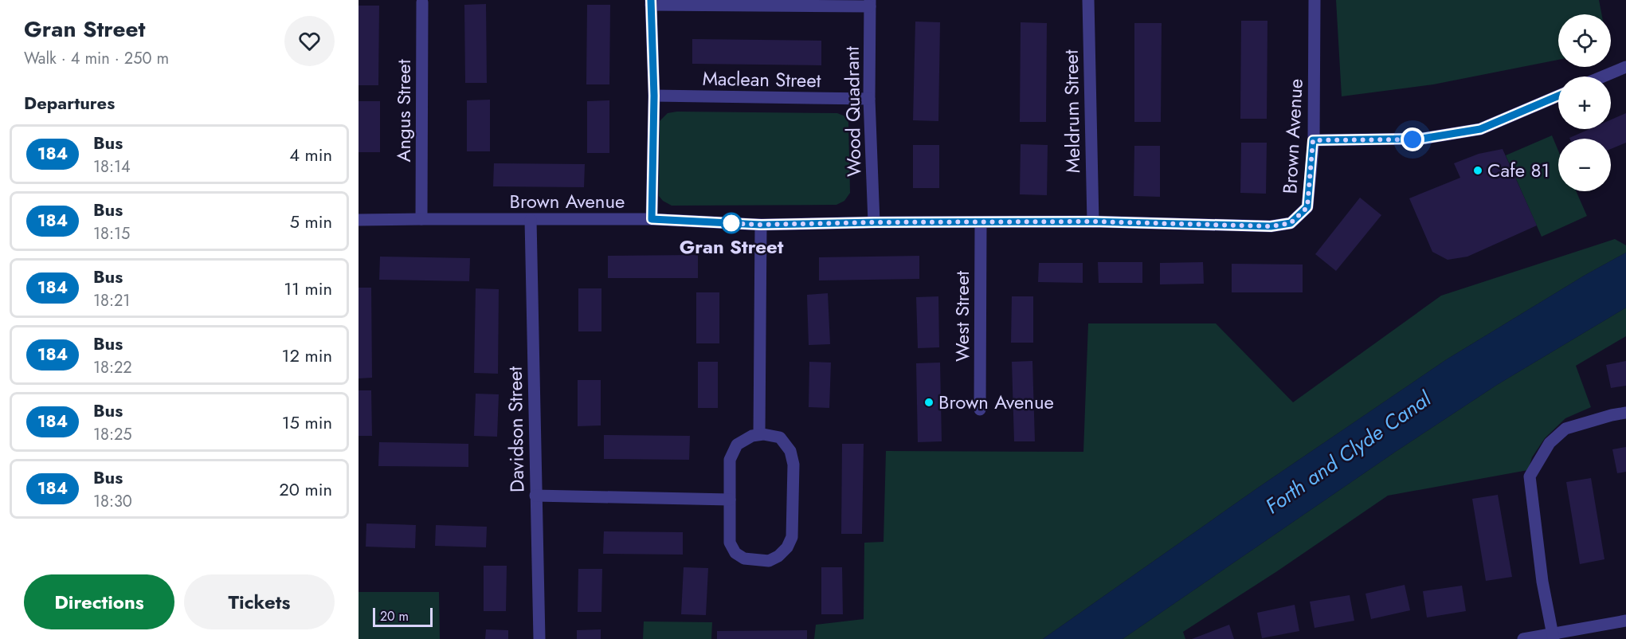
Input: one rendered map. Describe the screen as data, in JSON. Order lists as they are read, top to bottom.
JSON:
{
  "streets": {
    "street": [
      "Maclean Street",
      "Angus Street",
      "Wood Quadrant",
      "Meldrum Street",
      "Brown Avenue",
      "West Street",
      "Davidson Street"
    ]
  },
  "crossings": [
    ["Maclean Street", "Wood Quadrant"],
    ["Angus Street", "Brown Avenue"],
    ["Wood Quadrant", "Brown Avenue"],
    ["Meldrum Street", "Brown Avenue"],
    ["Brown Avenue", "West Street"],
    ["Brown Avenue", "Davidson Street"]
  ],
  "water": ["Forth and Clyde Canal"],
  "places": ["Cafe 81", "Gran Street", "Brown Avenue"],
  "lines": ["bus line 184"],
  "scale_bar": "20 m",
  "page": {
    "heading": [
      ["Gran Street", "Walk · 4 min · 250 m"],
      "Departures"
    ],
    "map_buttons": ["+", "−"],
    "list": [
      {
        "mark": "184",
        "name": "Bus",
        "note": "18:14",
        "value": "4 min"
      },
      {
        "mark": "184",
        "name": "Bus",
        "note": "18:15",
        "value": "5 min"
      },
      {
        "mark": "184",
        "name": "Bus",
        "note": "18:21",
        "value": "11 min"
      },
      {
        "mark": "184",
        "name": "Bus",
        "note": "18:22",
        "value": "12 min"
      },
      {
        "mark": "184",
        "name": "Bus",
        "note": "18:25",
        "value": "15 min"
      },
      {
        "mark": "184",
        "name": "Bus",
        "note": "18:30",
        "value": "20 min"
      }
    ],
    "buttons": ["Directions", "Tickets"],
    "scale": "20 m"
  }
}
